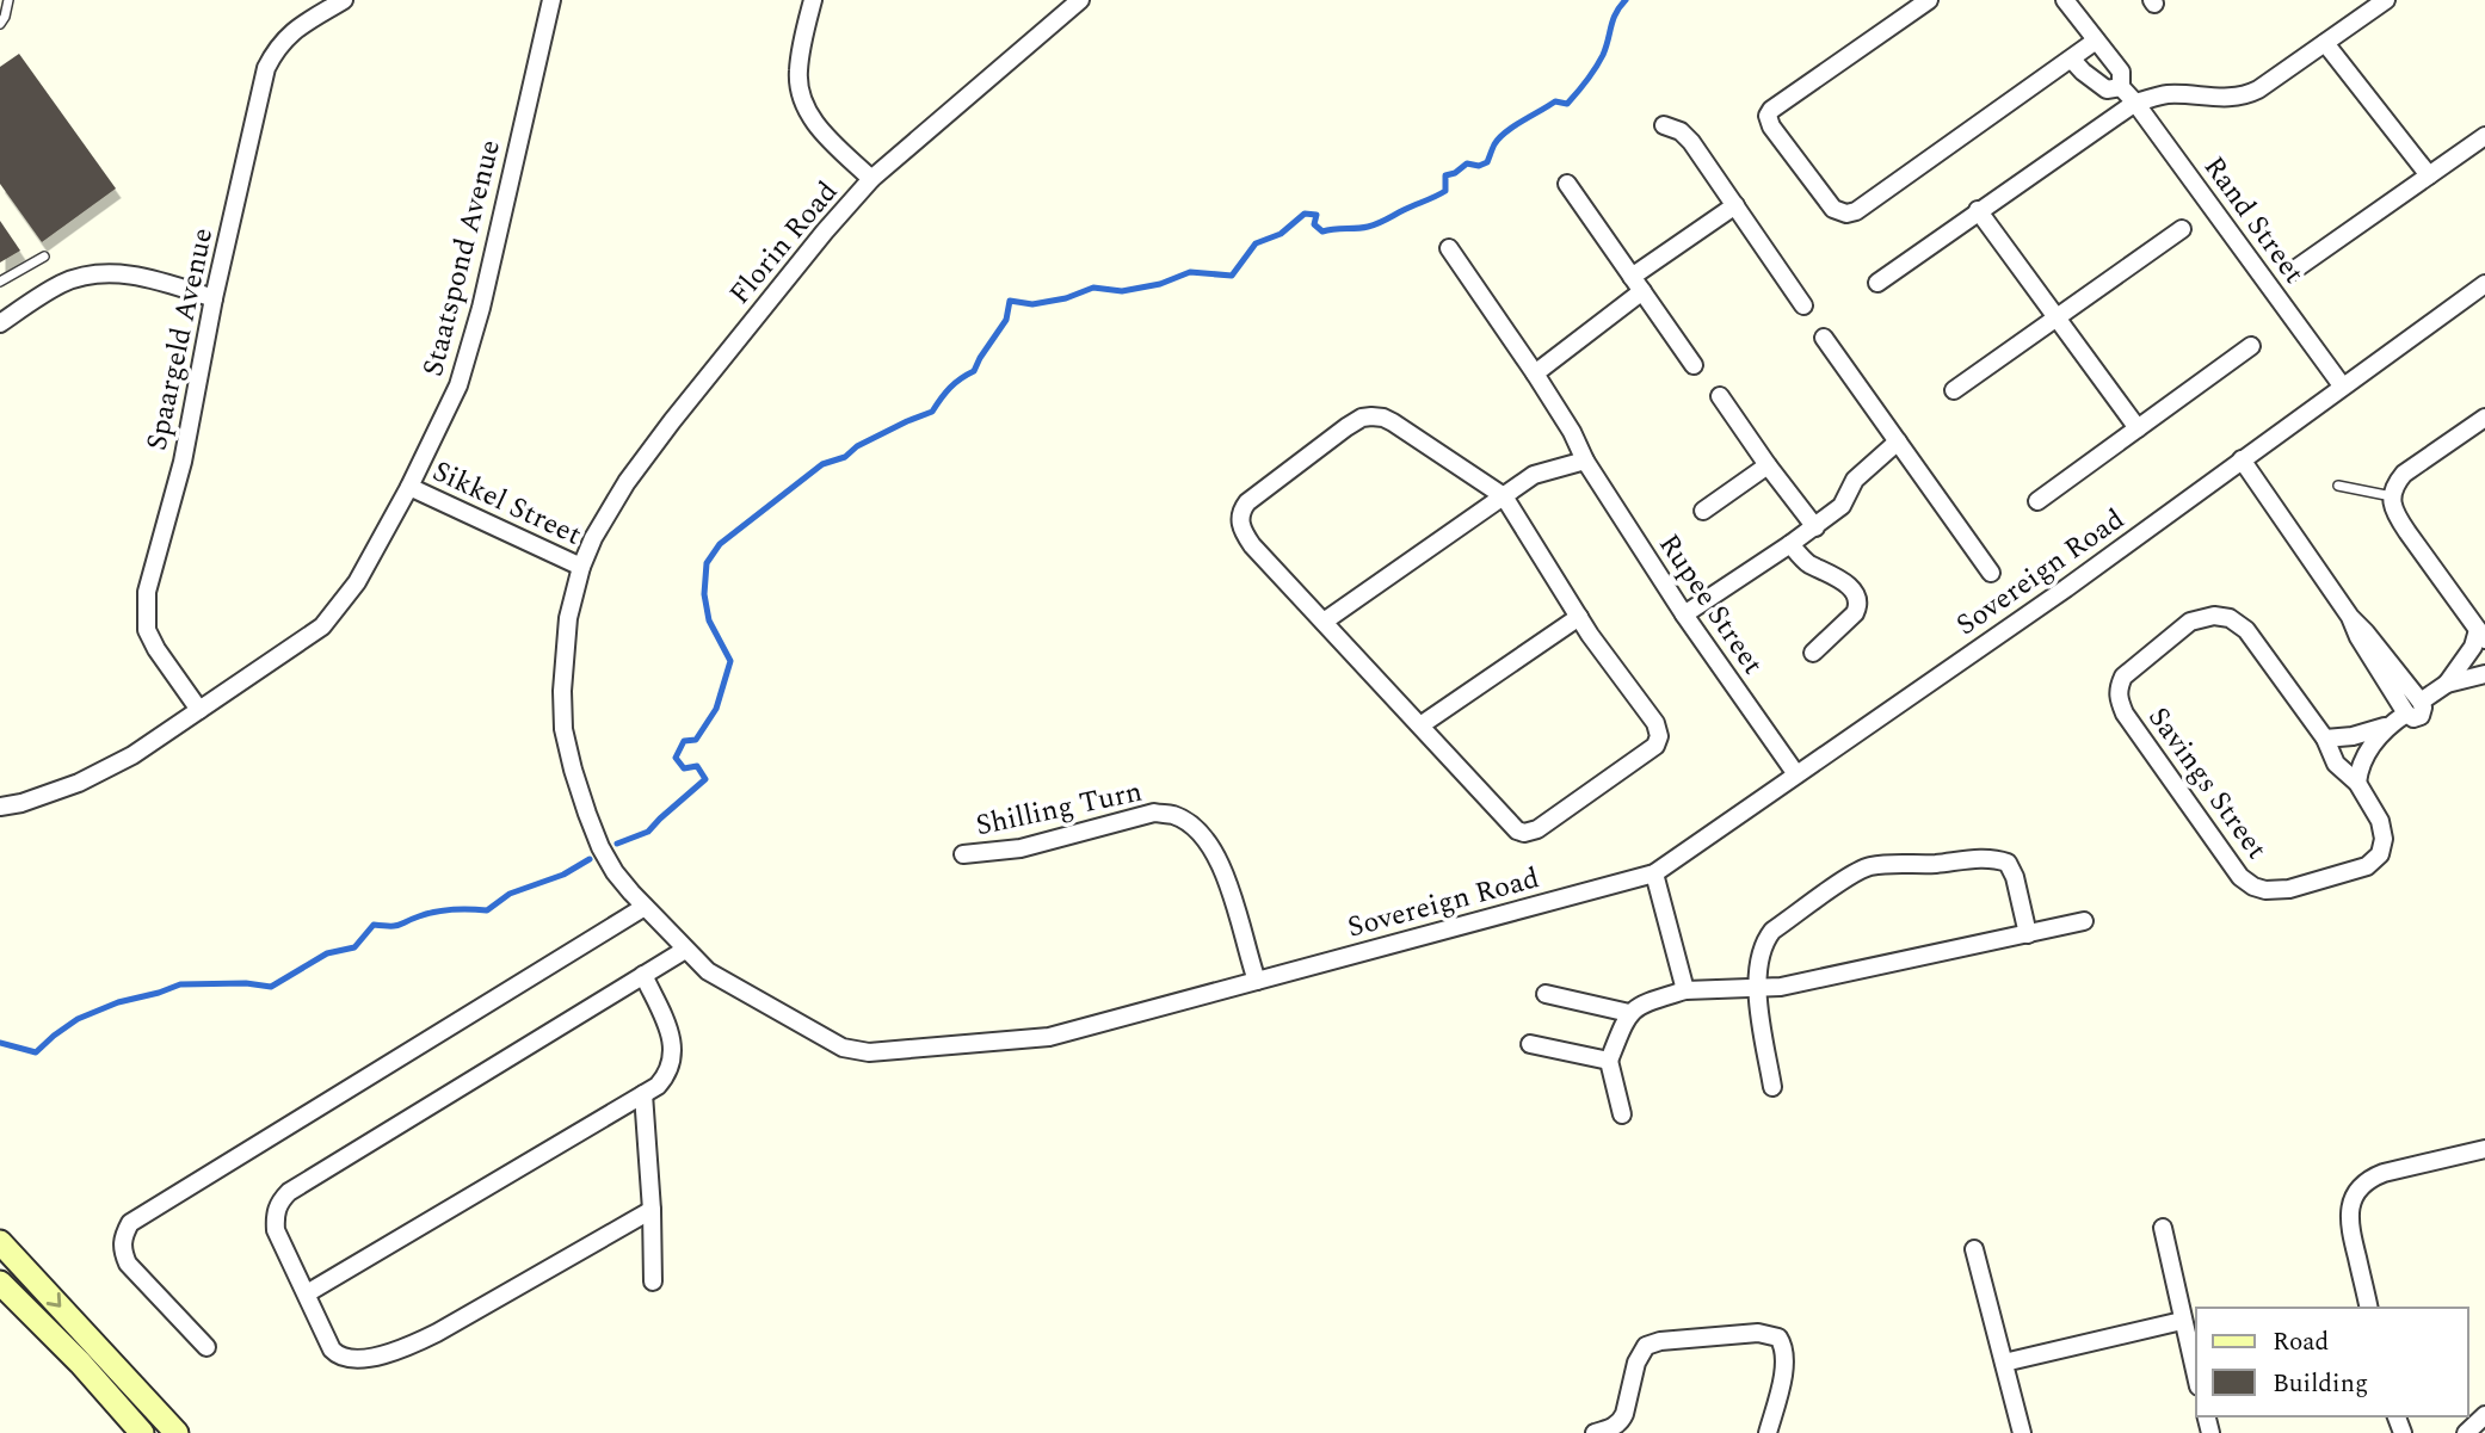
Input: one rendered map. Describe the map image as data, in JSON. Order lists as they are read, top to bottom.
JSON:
{
  "streets": {
    "street": [
      "Rand Street",
      "Florin Road",
      "Staatspond Avenue",
      "Spaargeld Avenue",
      "Sikkel Street",
      "Sovereign Road",
      "Rupee Street",
      "Savings Street",
      "Shilling Turn"
    ]
  },
  "crossings": [
    ["Rand Street", "Sovereign Road"],
    ["Florin Road", "Sikkel Street"],
    ["Florin Road", "Sovereign Road"],
    ["Staatspond Avenue", "Spaargeld Avenue"],
    ["Staatspond Avenue", "Sikkel Street"],
    ["Sikkel Street", "Sovereign Road"],
    ["Sovereign Road", "Rupee Street"],
    ["Sovereign Road", "Shilling Turn"]
  ],
  "legend": ["Road", "Building"]
}
